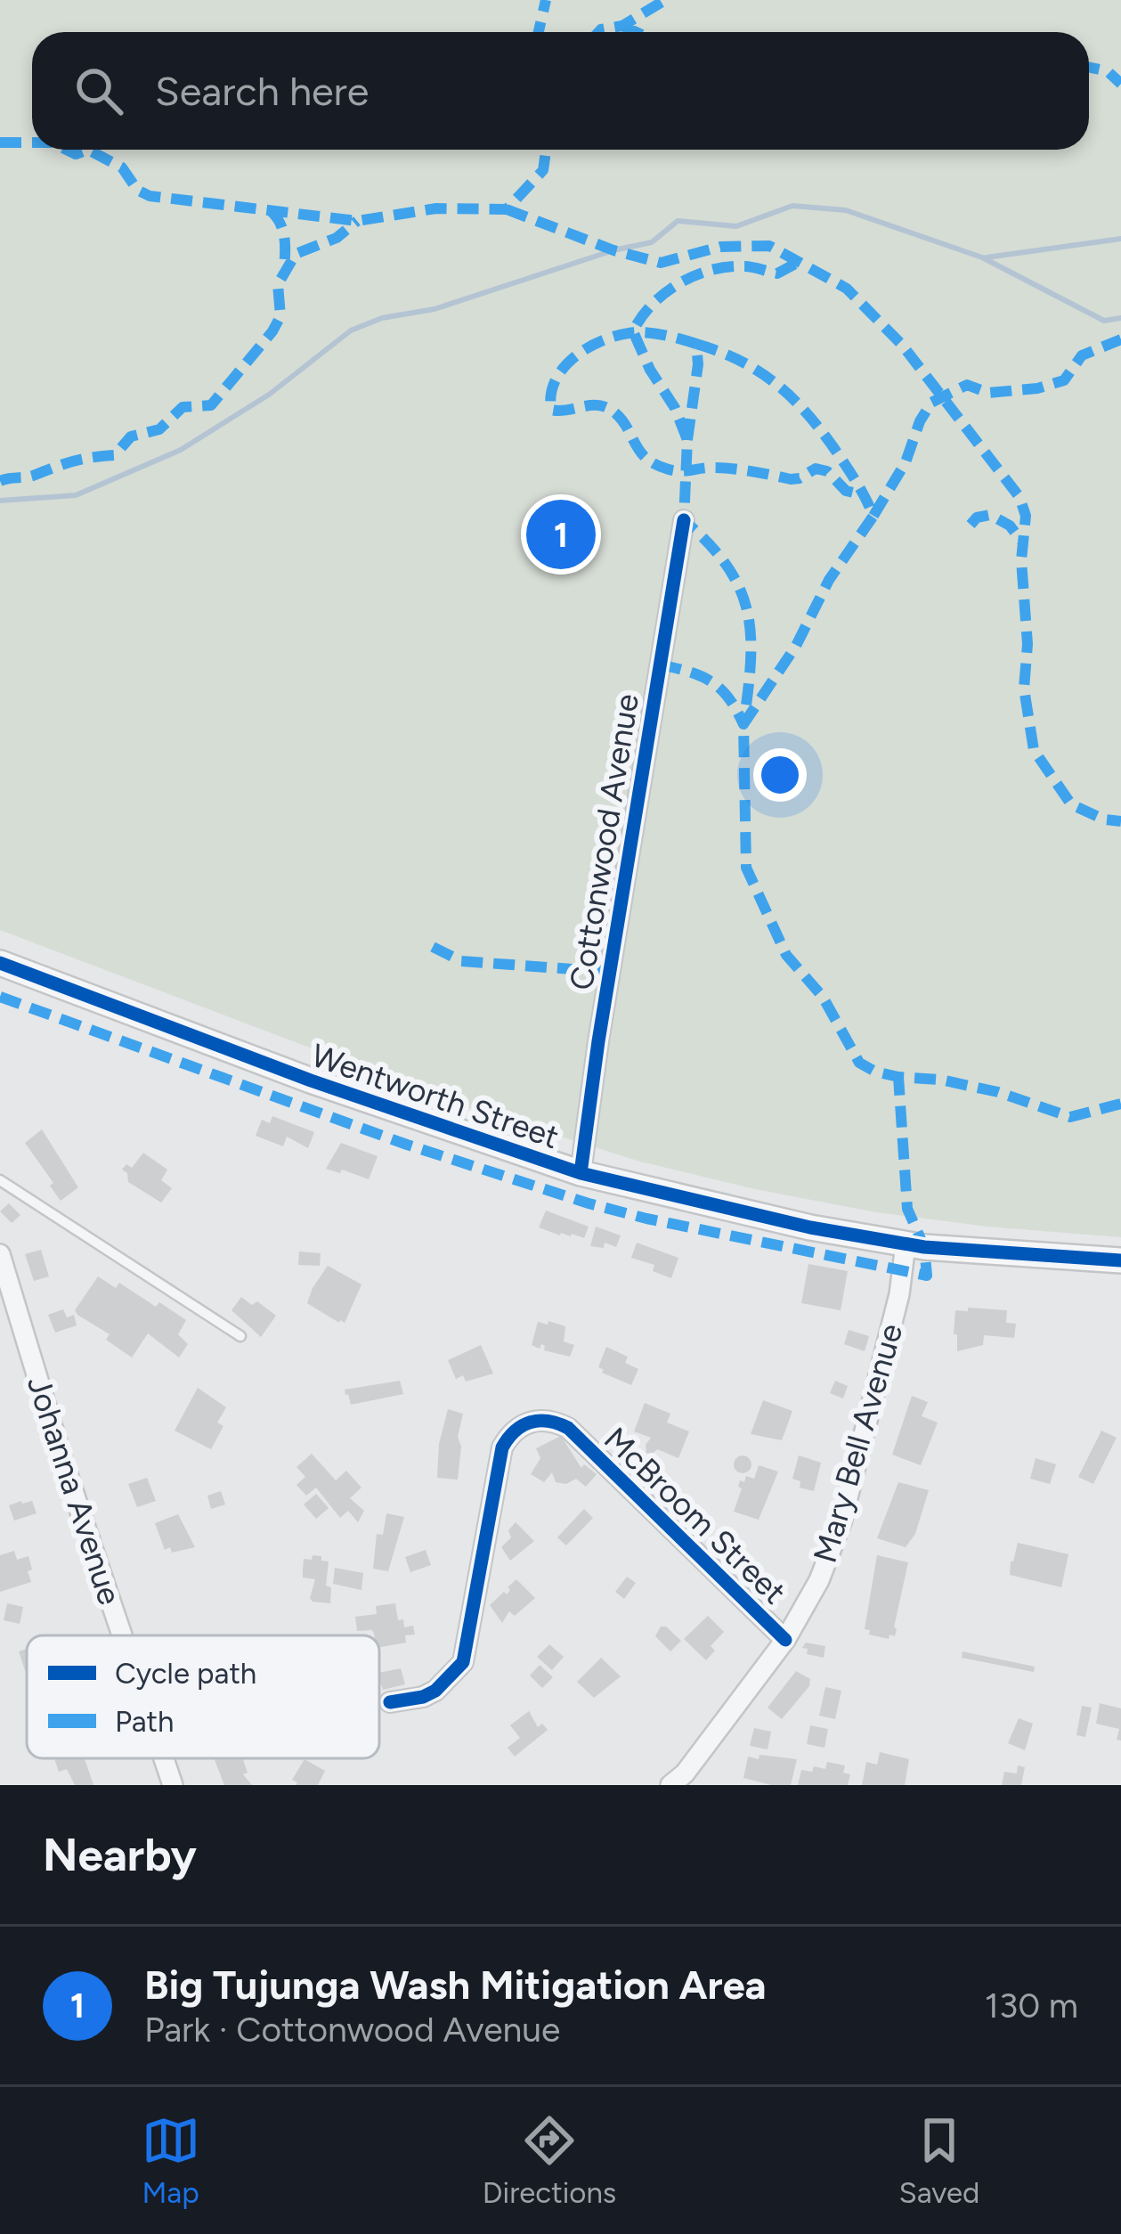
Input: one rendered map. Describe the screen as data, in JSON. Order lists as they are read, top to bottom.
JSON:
{
  "streets": {
    "main road": ["Wentworth Street"],
    "street": [
      "Cottonwood Avenue",
      "Mary Bell Avenue",
      "Johanna Avenue",
      "McBroom Street"
    ]
  },
  "crossings": [
    ["Cottonwood Avenue", "Wentworth Street"],
    ["Wentworth Street", "Mary Bell Avenue"],
    ["Mary Bell Avenue", "McBroom Street"]
  ],
  "legend": ["Cycle path", "Path"],
  "page": {
    "search": "Search here",
    "pins": "1",
    "heading": "Nearby",
    "list": [
      {
        "mark": "1",
        "name": "Big Tujunga Wash Mitigation Area",
        "note": "Park · Cottonwood Avenue",
        "value": "130 m"
      }
    ],
    "nav": ["Map", "Directions", "Saved"]
  }
}
